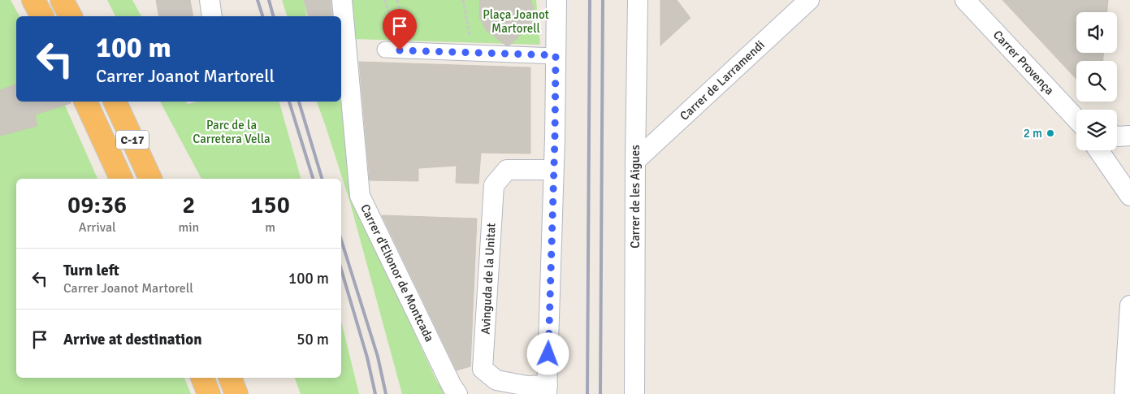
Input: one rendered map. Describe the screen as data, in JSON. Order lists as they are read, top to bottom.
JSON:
{
  "streets": {
    "highway": ["C-17"],
    "street": [
      "Carrer Provença",
      "Carrer de Larramendi",
      "Carrer de les Aigues",
      "Carrer d'Elionor de Montcada",
      "Avinguda de la Unitat"
    ]
  },
  "crossings": [
    ["Carrer de Larramendi", "Carrer de les Aigues"]
  ],
  "parks": ["Plaça Joanot Martorell", "Parc de la Carretera Vella"],
  "places": ["2 m"],
  "page": {
    "turn": ["100 m", "Carrer Joanot Martorell"],
    "eta": [
      "09:36",
      "Arrival",
      "2",
      "min",
      "150",
      "m"
    ],
    "list": [
      {
        "name": "Turn left",
        "note": "Carrer Joanot Martorell",
        "value": "100 m"
      },
      {
        "name": "Arrive at destination",
        "value": "50 m"
      }
    ]
  }
}
